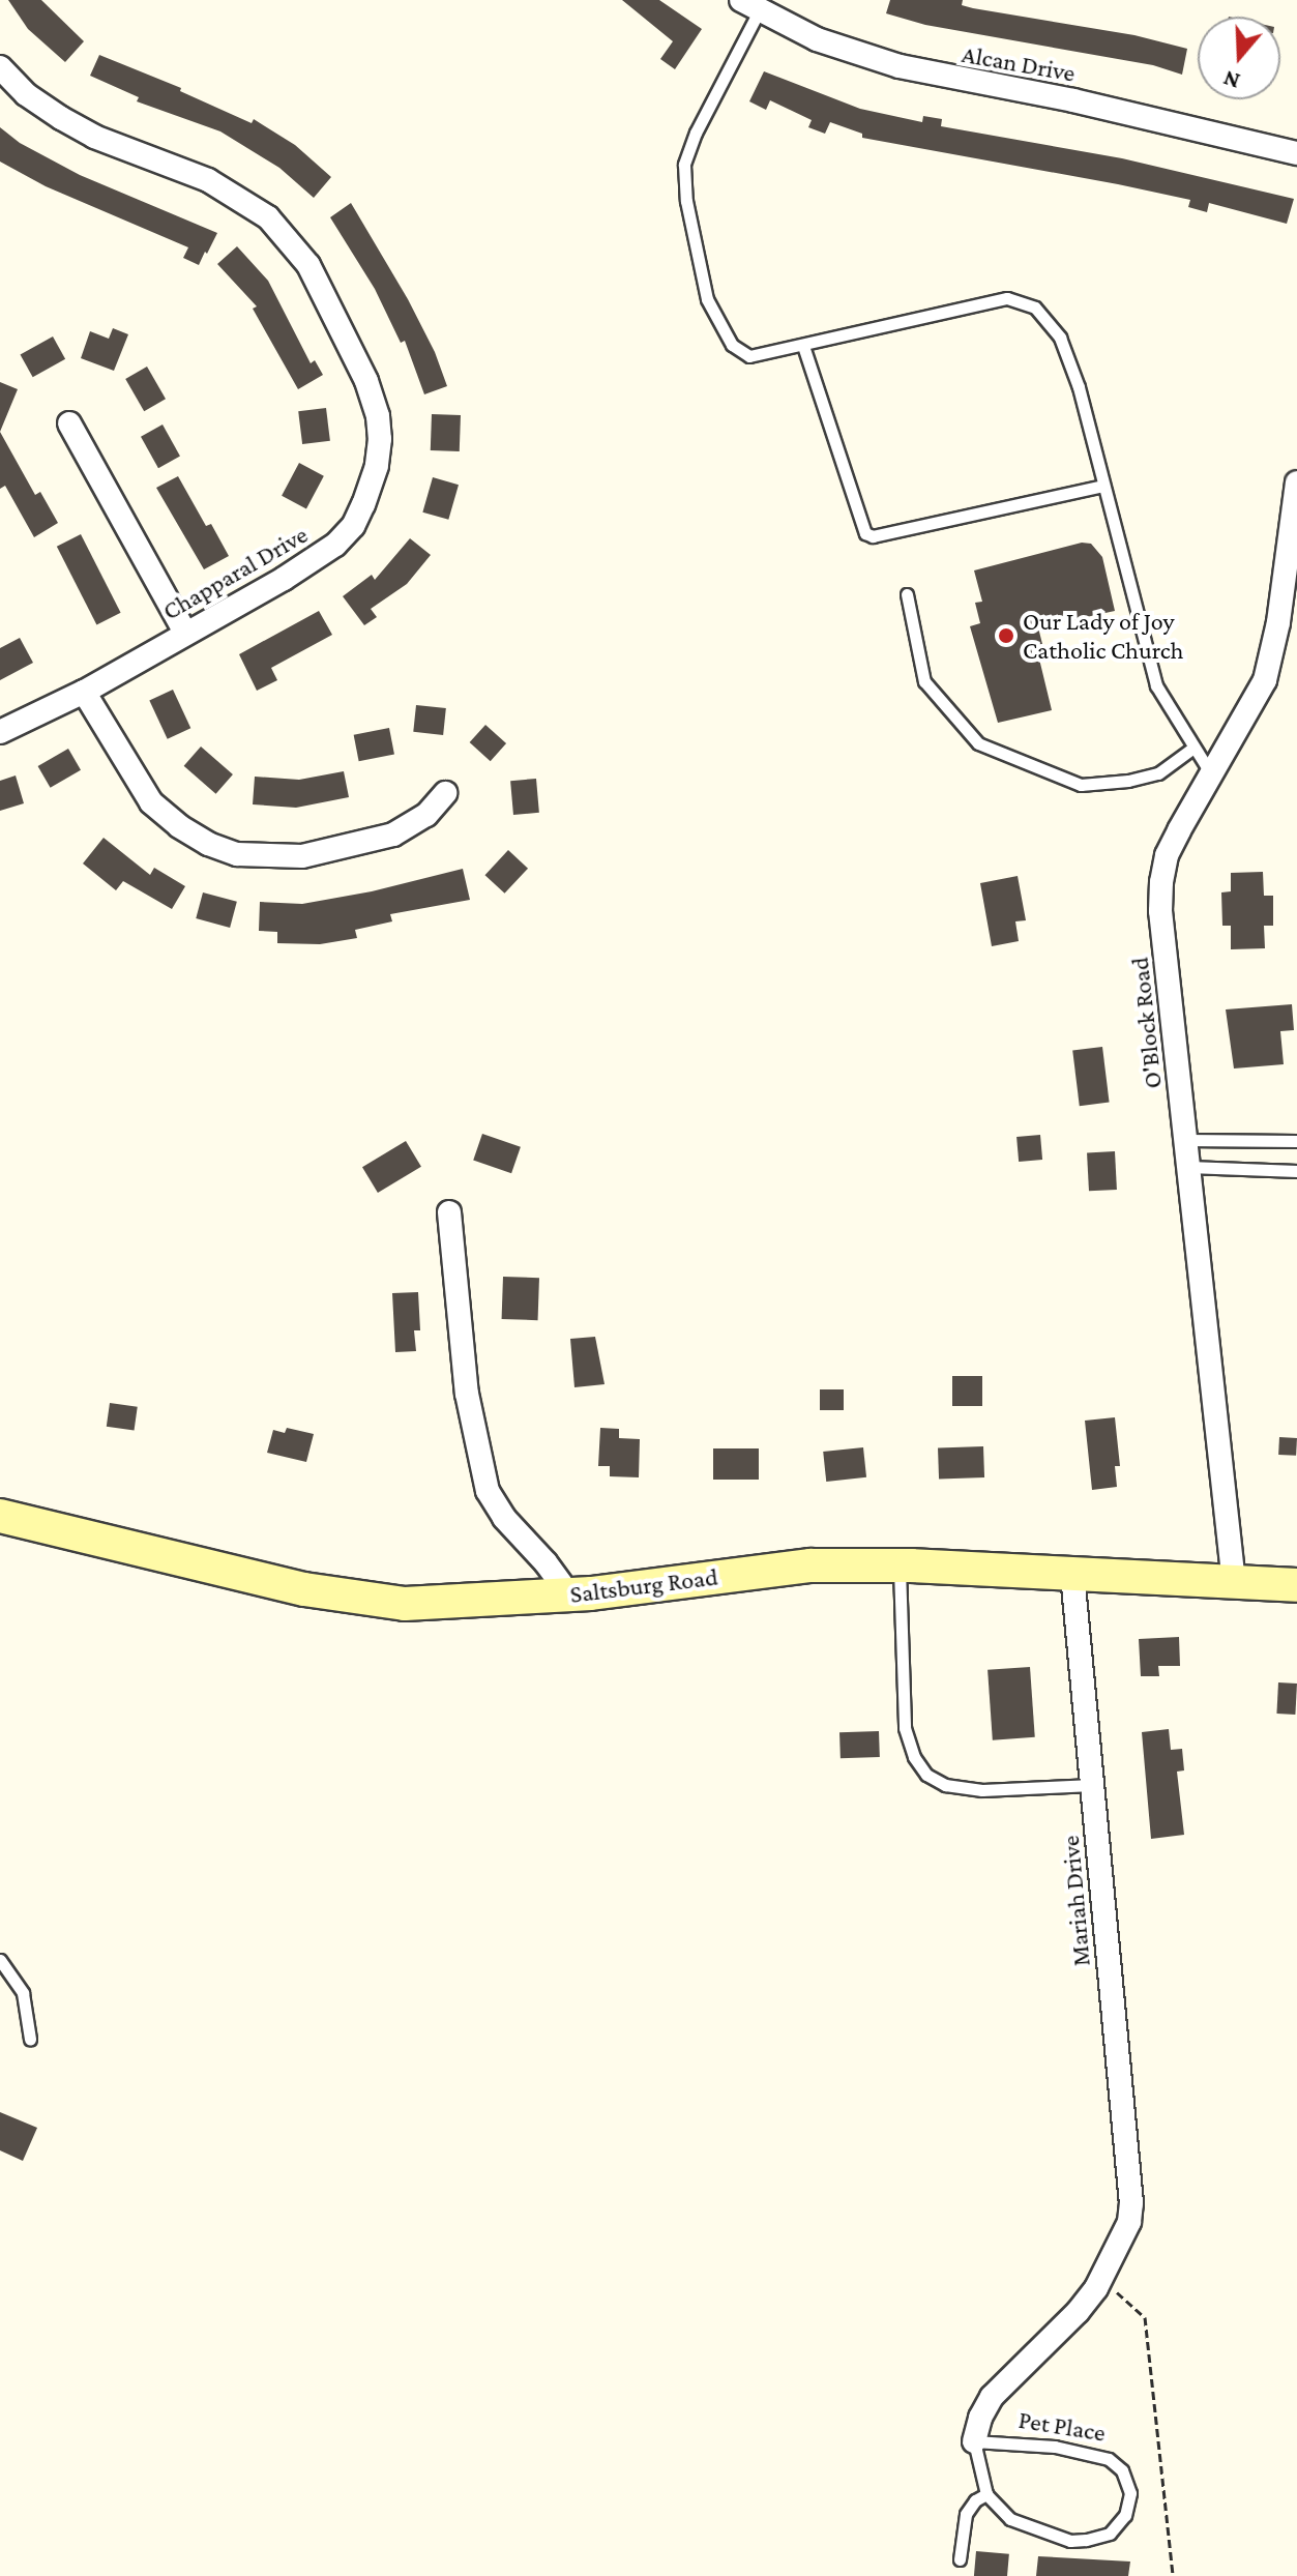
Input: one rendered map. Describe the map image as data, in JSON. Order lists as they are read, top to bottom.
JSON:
{
  "streets": {
    "main road": ["Saltsburg Road"],
    "street": [
      "Alcan Drive",
      "Chapparal Drive",
      "O'Block Road",
      "Mariah Drive",
      "Pet Place"
    ]
  },
  "crossings": [
    ["O'Block Road", "Saltsburg Road"],
    ["Saltsburg Road", "Mariah Drive"],
    ["Mariah Drive", "Pet Place"]
  ],
  "places": ["Our Lady of Joy Catholic Church"],
  "north": "bottom"
}
